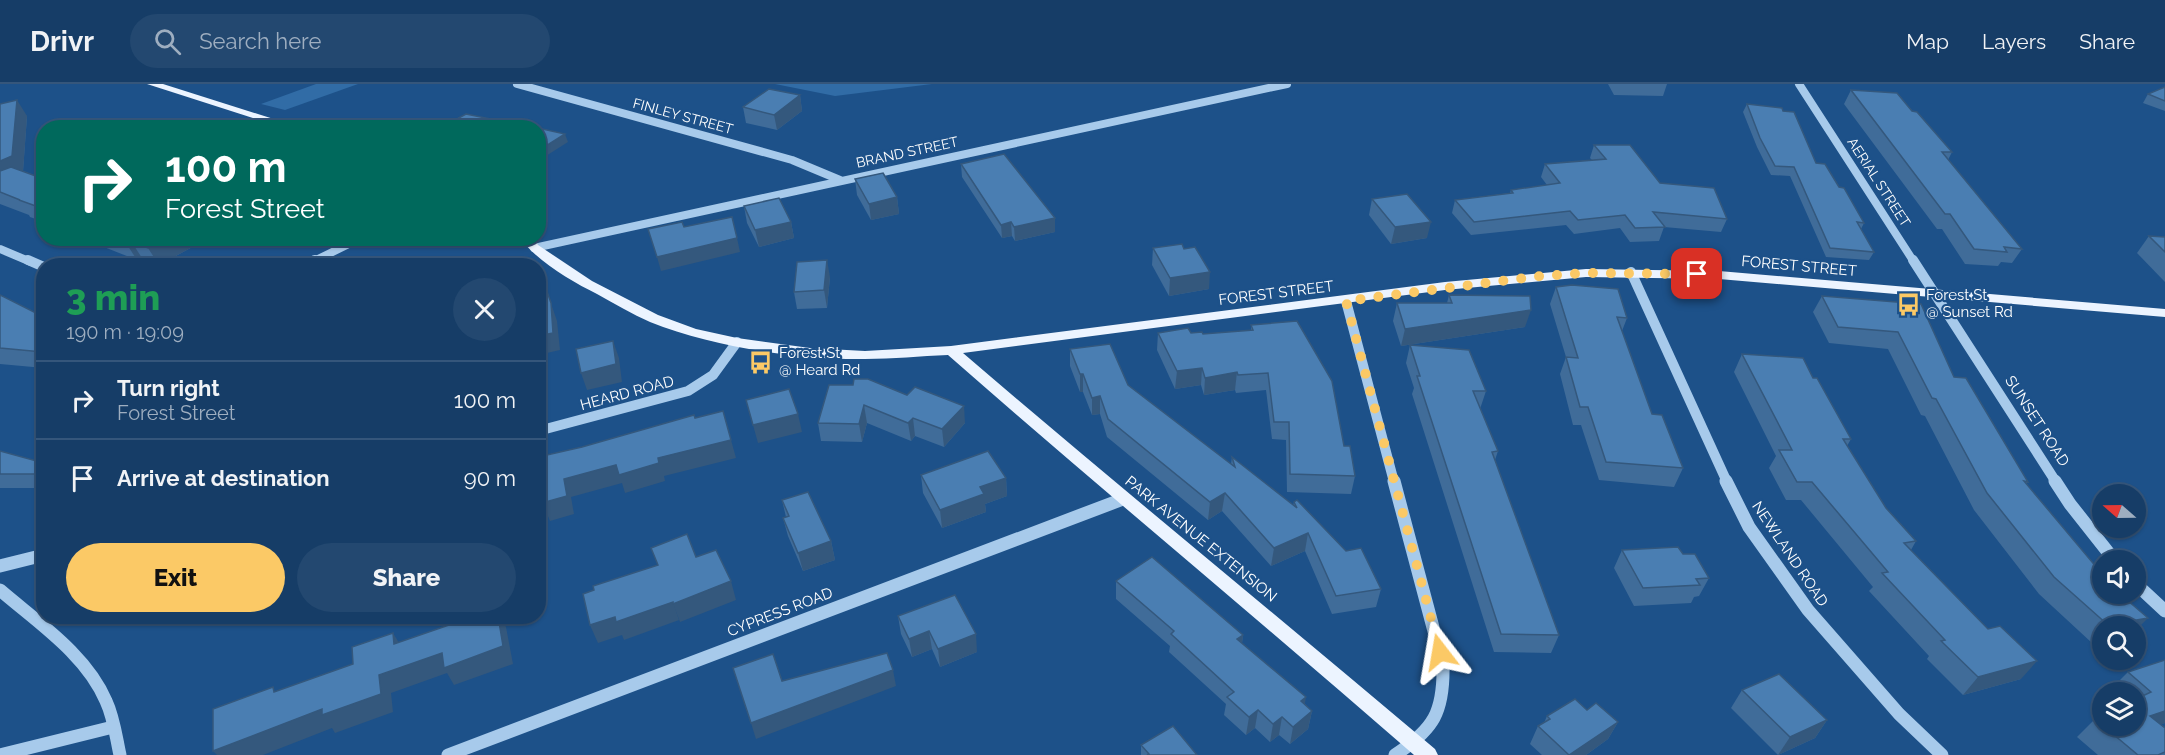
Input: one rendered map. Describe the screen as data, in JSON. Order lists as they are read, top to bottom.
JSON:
{
  "streets": {
    "main road": ["FOREST STREET", "PARK AVENUE EXTENSION"],
    "street": [
      "FINLEY STREET",
      "BRAND STREET",
      "AERIAL STREET",
      "HEARD ROAD",
      "SUNSET ROAD",
      "NEWLAND ROAD",
      "CYPRESS ROAD"
    ]
  },
  "crossings": [
    ["FINLEY STREET", "BRAND STREET"],
    ["AERIAL STREET", "FOREST STREET"],
    ["AERIAL STREET", "SUNSET ROAD"],
    ["FOREST STREET", "HEARD ROAD"],
    ["FOREST STREET", "SUNSET ROAD"],
    ["FOREST STREET", "PARK AVENUE EXTENSION"],
    ["FOREST STREET", "NEWLAND ROAD"],
    ["PARK AVENUE EXTENSION", "CYPRESS ROAD"]
  ],
  "places": {
    "bus stop": ["Forest St @ Sunset Rd", "Forest St @ Heard Rd"]
  },
  "north": "left",
  "page": {
    "header": "Drivr",
    "search": "Search here",
    "nav": ["Map", "Layers", "Share"],
    "turn": ["100 m", "Forest Street"],
    "heading": ["3 min", "190 m · 19:09"],
    "list": [
      {
        "name": "Turn right",
        "note": "Forest Street",
        "value": "100 m"
      },
      {
        "name": "Arrive at destination",
        "value": "90 m"
      }
    ],
    "buttons": ["Exit", "Share"]
  }
}
